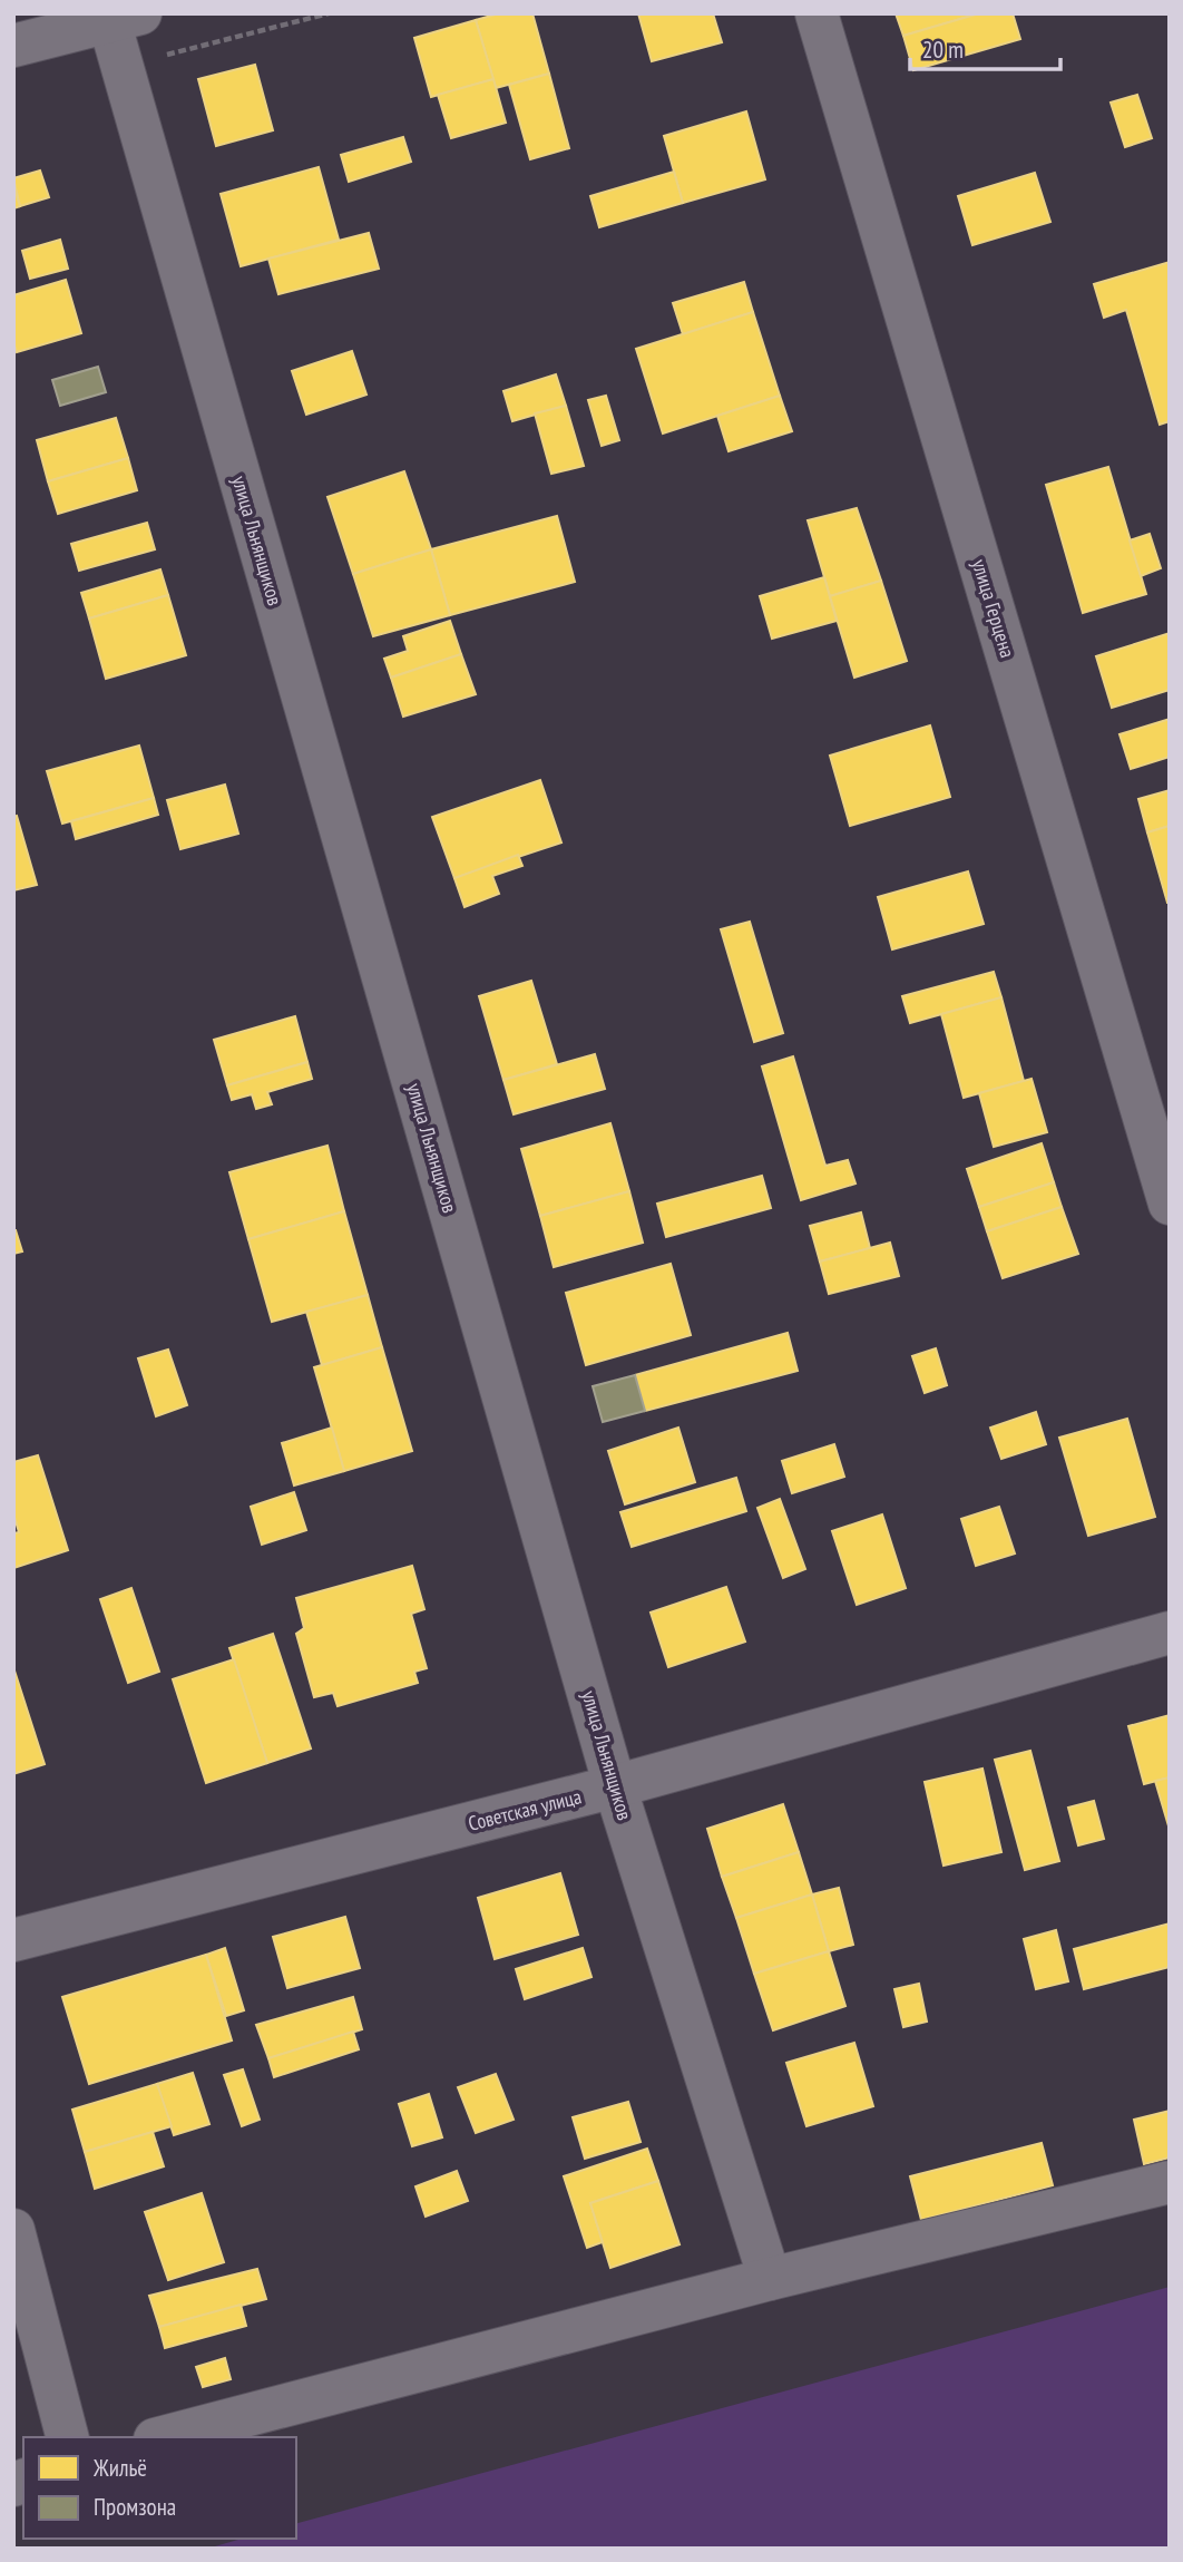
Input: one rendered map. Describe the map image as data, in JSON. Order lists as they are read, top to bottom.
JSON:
{
  "streets": {
    "street": ["улица Льнянщиков", "улица Герцена", "Советская улица"]
  },
  "crossings": [
    ["улица Льнянщиков", "Советская улица"]
  ],
  "legend": ["Жильё", "Промзона"],
  "scale_bar": "20 m"
}
